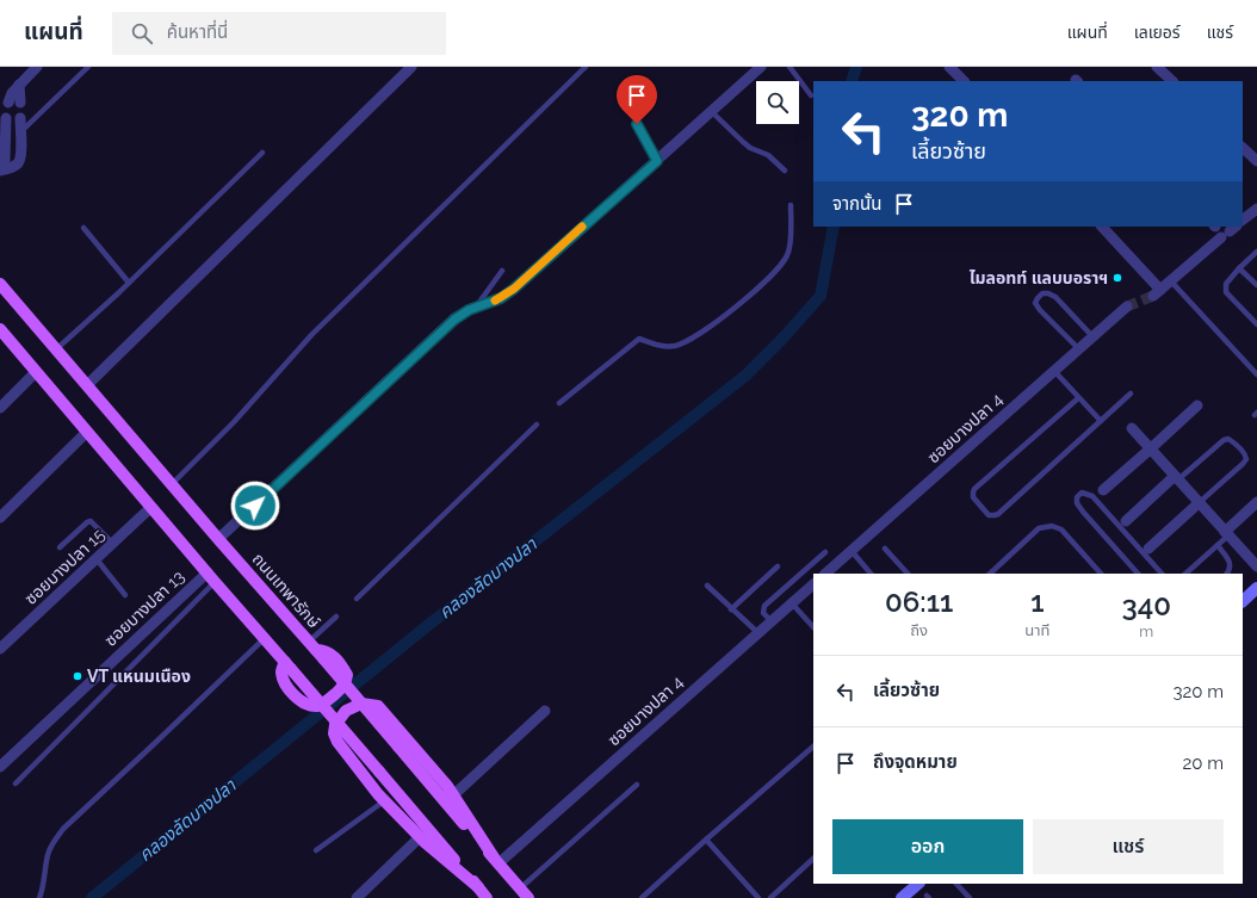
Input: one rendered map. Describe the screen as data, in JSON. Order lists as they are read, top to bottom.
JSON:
{
  "streets": {
    "main road": ["ถนนเทพารักษ์"],
    "street": ["ซอยบางปลา 4", "ซอยบางปลา 15", "ซอยบางปลา 13"]
  },
  "crossings": [
    ["ซอยบางปลา 4", "ถนนเทพารักษ์"]
  ],
  "water": ["คลองลัดบางปลา"],
  "places": ["ไมลอทท์ แลบบอราฯ", "VT แหนมเนือง"],
  "page": {
    "header": "แผนที่",
    "search": "ค้นหาที่นี่",
    "nav": ["แผนที่", "เลเยอร์", "แชร์"],
    "turn": ["320 m", "เลี้ยวซ้าย"],
    "then": "จากนั้น",
    "eta": [
      "06:11",
      "ถึง",
      "1",
      "นาที",
      "340",
      "m"
    ],
    "list": [
      {
        "name": "เลี้ยวซ้าย",
        "value": "320 m"
      },
      {
        "name": "ถึงจุดหมาย",
        "value": "20 m"
      }
    ],
    "buttons": ["ออก", "แชร์"]
  }
}
